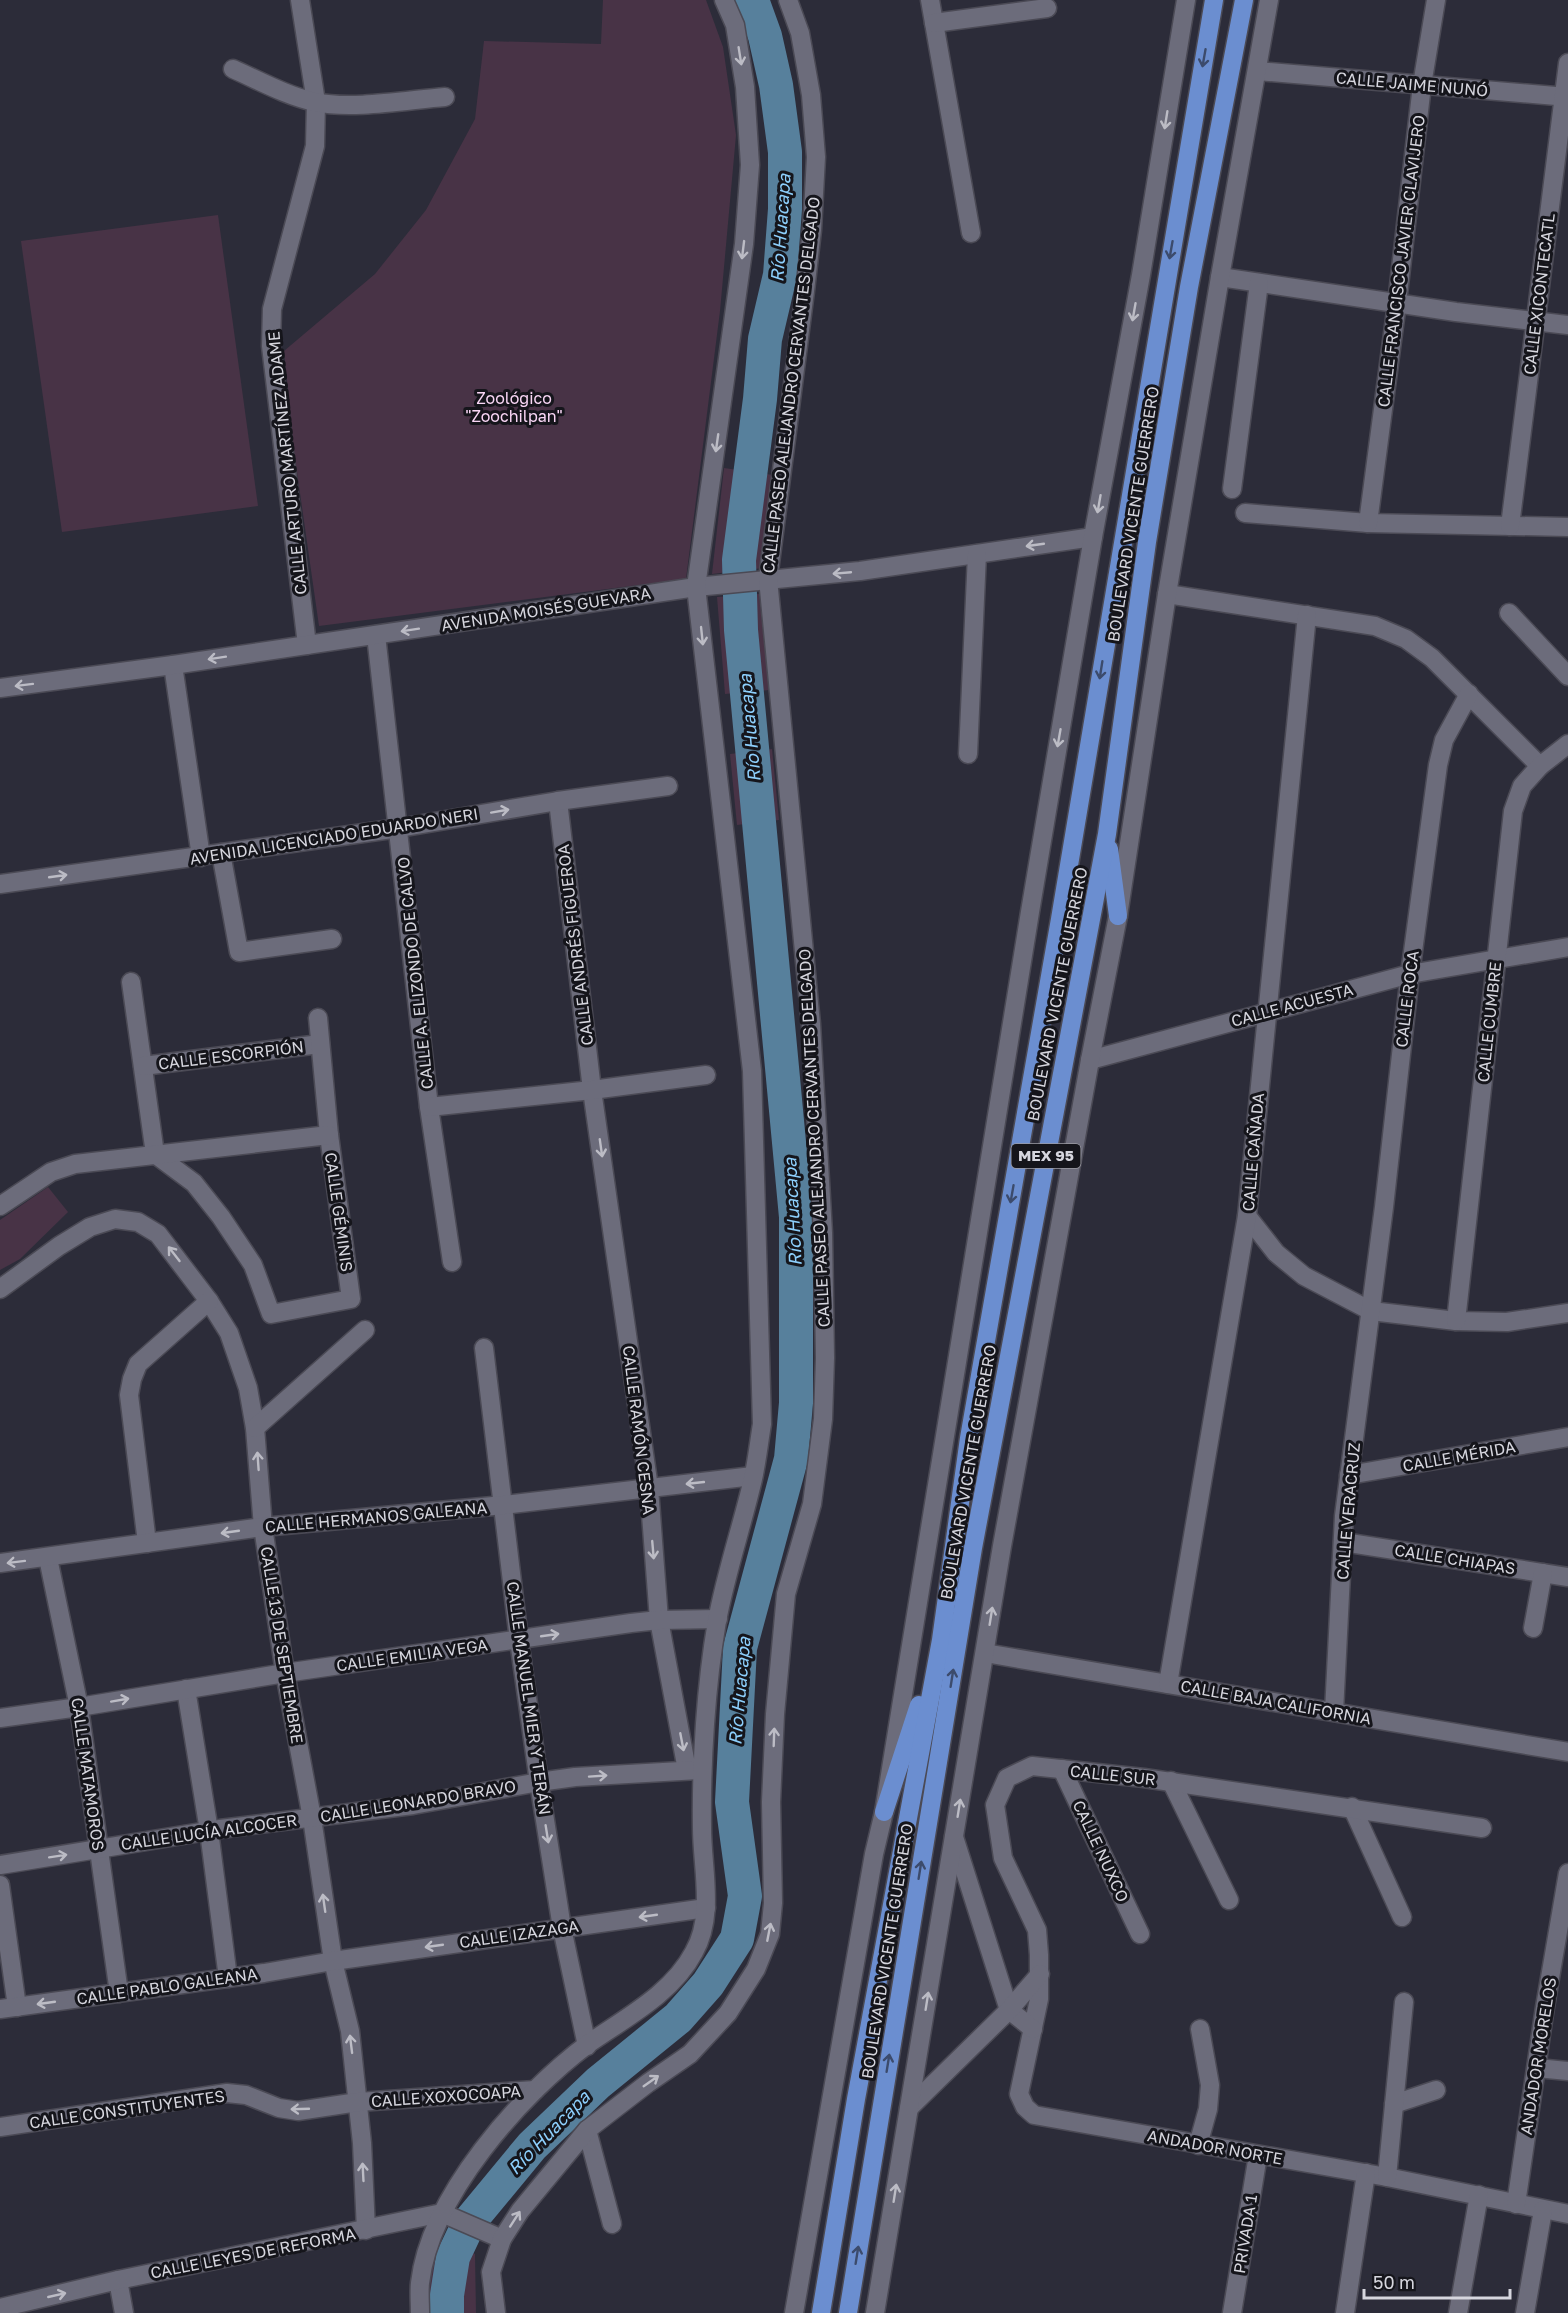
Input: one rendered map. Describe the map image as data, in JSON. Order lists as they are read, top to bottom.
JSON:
{
  "streets": {
    "highway": ["BOULEVARD VICENTE GUERRERO", "MEX 95"],
    "street": [
      "CALLE JAIME NUNÓ",
      "CALLE FRANCISCO JAVIER CLAVIJERO",
      "CALLE XICONTECATL",
      "CALLE PASEO ALEJANDRO CERVANTES DELGADO",
      "CALLE ARTURO MARTÍNEZ ADAME",
      "AVENIDA MOISÉS GUEVARA",
      "AVENIDA LICENCIADO EDUARDO NERI",
      "CALLE ANDRÉS FIGUEROA",
      "CALLE A. ELIZONDO DE CALVO",
      "CALLE ROCA",
      "CALLE ACUESTA",
      "CALLE CUMBRE",
      "CALLE ESCORPIÓN",
      "CALLE CAÑADA",
      "CALLE GÉMINIS",
      "CALLE RAMÓN CESNA",
      "CALLE MÉRIDA",
      "CALLE VERACRUZ",
      "CALLE HERMANOS GALEANA",
      "CALLE CHIAPAS",
      "CALLE 13 DE SEPTIEMBRE",
      "CALLE EMILIA VEGA",
      "CALLE MANUEL MIER Y TERÁN",
      "CALLE BAJA CALIFORNIA",
      "CALLE MATAMOROS",
      "CALLE SUR",
      "CALLE LEONARDO BRAVO",
      "CALLE LUCÍA ALCOCER",
      "CALLE NUXCO",
      "CALLE IZAZAGA",
      "CALLE PABLO GALEANA",
      "ANDADOR MORELOS",
      "CALLE XOXOCOAPA",
      "CALLE CONSTITUYENTES",
      "ANDADOR NORTE",
      "PRIVADA 1",
      "CALLE LEYES DE REFORMA"
    ]
  },
  "crossings": [
    ["CALLE JAIME NUNÓ", "CALLE FRANCISCO JAVIER CLAVIJERO"],
    ["CALLE JAIME NUNÓ", "CALLE XICONTECATL"],
    ["CALLE PASEO ALEJANDRO CERVANTES DELGADO", "AVENIDA MOISÉS GUEVARA"],
    ["CALLE ARTURO MARTÍNEZ ADAME", "AVENIDA MOISÉS GUEVARA"],
    ["BOULEVARD VICENTE GUERRERO", "AVENIDA MOISÉS GUEVARA"],
    ["AVENIDA MOISÉS GUEVARA", "CALLE A. ELIZONDO DE CALVO"],
    ["AVENIDA LICENCIADO EDUARDO NERI", "CALLE ANDRÉS FIGUEROA"],
    ["AVENIDA LICENCIADO EDUARDO NERI", "CALLE A. ELIZONDO DE CALVO"],
    ["CALLE ANDRÉS FIGUEROA", "CALLE A. ELIZONDO DE CALVO"],
    ["CALLE ANDRÉS FIGUEROA", "CALLE RAMÓN CESNA"],
    ["CALLE A. ELIZONDO DE CALVO", "CALLE RAMÓN CESNA"],
    ["CALLE ROCA", "CALLE ACUESTA"],
    ["CALLE ROCA", "CALLE VERACRUZ"],
    ["CALLE ACUESTA", "CALLE CUMBRE"],
    ["CALLE ACUESTA", "CALLE CAÑADA"],
    ["CALLE ESCORPIÓN", "CALLE GÉMINIS"],
    ["CALLE CAÑADA", "CALLE BAJA CALIFORNIA"],
    ["CALLE RAMÓN CESNA", "CALLE HERMANOS GALEANA"],
    ["CALLE RAMÓN CESNA", "CALLE EMILIA VEGA"],
    ["CALLE RAMÓN CESNA", "CALLE LEONARDO BRAVO"],
    ["CALLE MÉRIDA", "CALLE VERACRUZ"],
    ["CALLE VERACRUZ", "CALLE CHIAPAS"],
    ["CALLE VERACRUZ", "CALLE BAJA CALIFORNIA"],
    ["CALLE HERMANOS GALEANA", "CALLE 13 DE SEPTIEMBRE"],
    ["CALLE HERMANOS GALEANA", "CALLE MANUEL MIER Y TERÁN"],
    ["CALLE HERMANOS GALEANA", "CALLE MATAMOROS"],
    ["CALLE 13 DE SEPTIEMBRE", "CALLE EMILIA VEGA"],
    ["CALLE 13 DE SEPTIEMBRE", "CALLE LEONARDO BRAVO"],
    ["CALLE 13 DE SEPTIEMBRE", "CALLE LUCÍA ALCOCER"],
    ["CALLE 13 DE SEPTIEMBRE", "CALLE IZAZAGA"],
    ["CALLE 13 DE SEPTIEMBRE", "CALLE PABLO GALEANA"],
    ["CALLE 13 DE SEPTIEMBRE", "CALLE XOXOCOAPA"],
    ["CALLE 13 DE SEPTIEMBRE", "CALLE CONSTITUYENTES"],
    ["CALLE EMILIA VEGA", "CALLE MANUEL MIER Y TERÁN"],
    ["CALLE EMILIA VEGA", "CALLE MATAMOROS"],
    ["CALLE MANUEL MIER Y TERÁN", "CALLE LEONARDO BRAVO"],
    ["CALLE MANUEL MIER Y TERÁN", "CALLE IZAZAGA"],
    ["CALLE MATAMOROS", "CALLE LUCÍA ALCOCER"],
    ["CALLE MATAMOROS", "CALLE PABLO GALEANA"],
    ["CALLE SUR", "CALLE NUXCO"],
    ["CALLE SUR", "ANDADOR NORTE"],
    ["CALLE LEONARDO BRAVO", "CALLE LUCÍA ALCOCER"],
    ["CALLE IZAZAGA", "CALLE PABLO GALEANA"],
    ["ANDADOR MORELOS", "ANDADOR NORTE"],
    ["CALLE XOXOCOAPA", "CALLE CONSTITUYENTES"],
    ["ANDADOR NORTE", "PRIVADA 1"]
  ],
  "one_way": [
    "AVENIDA MOISÉS GUEVARA",
    "AVENIDA LICENCIADO EDUARDO NERI",
    "CALLE HERMANOS GALEANA",
    "CALLE LEONARDO BRAVO",
    "CALLE IZAZAGA",
    "CALLE CONSTITUYENTES"
  ],
  "water": ["Río Huacapa"],
  "parks": ["Zoológico \"Zoochilpan\""],
  "scale_bar": "50 m"
}
